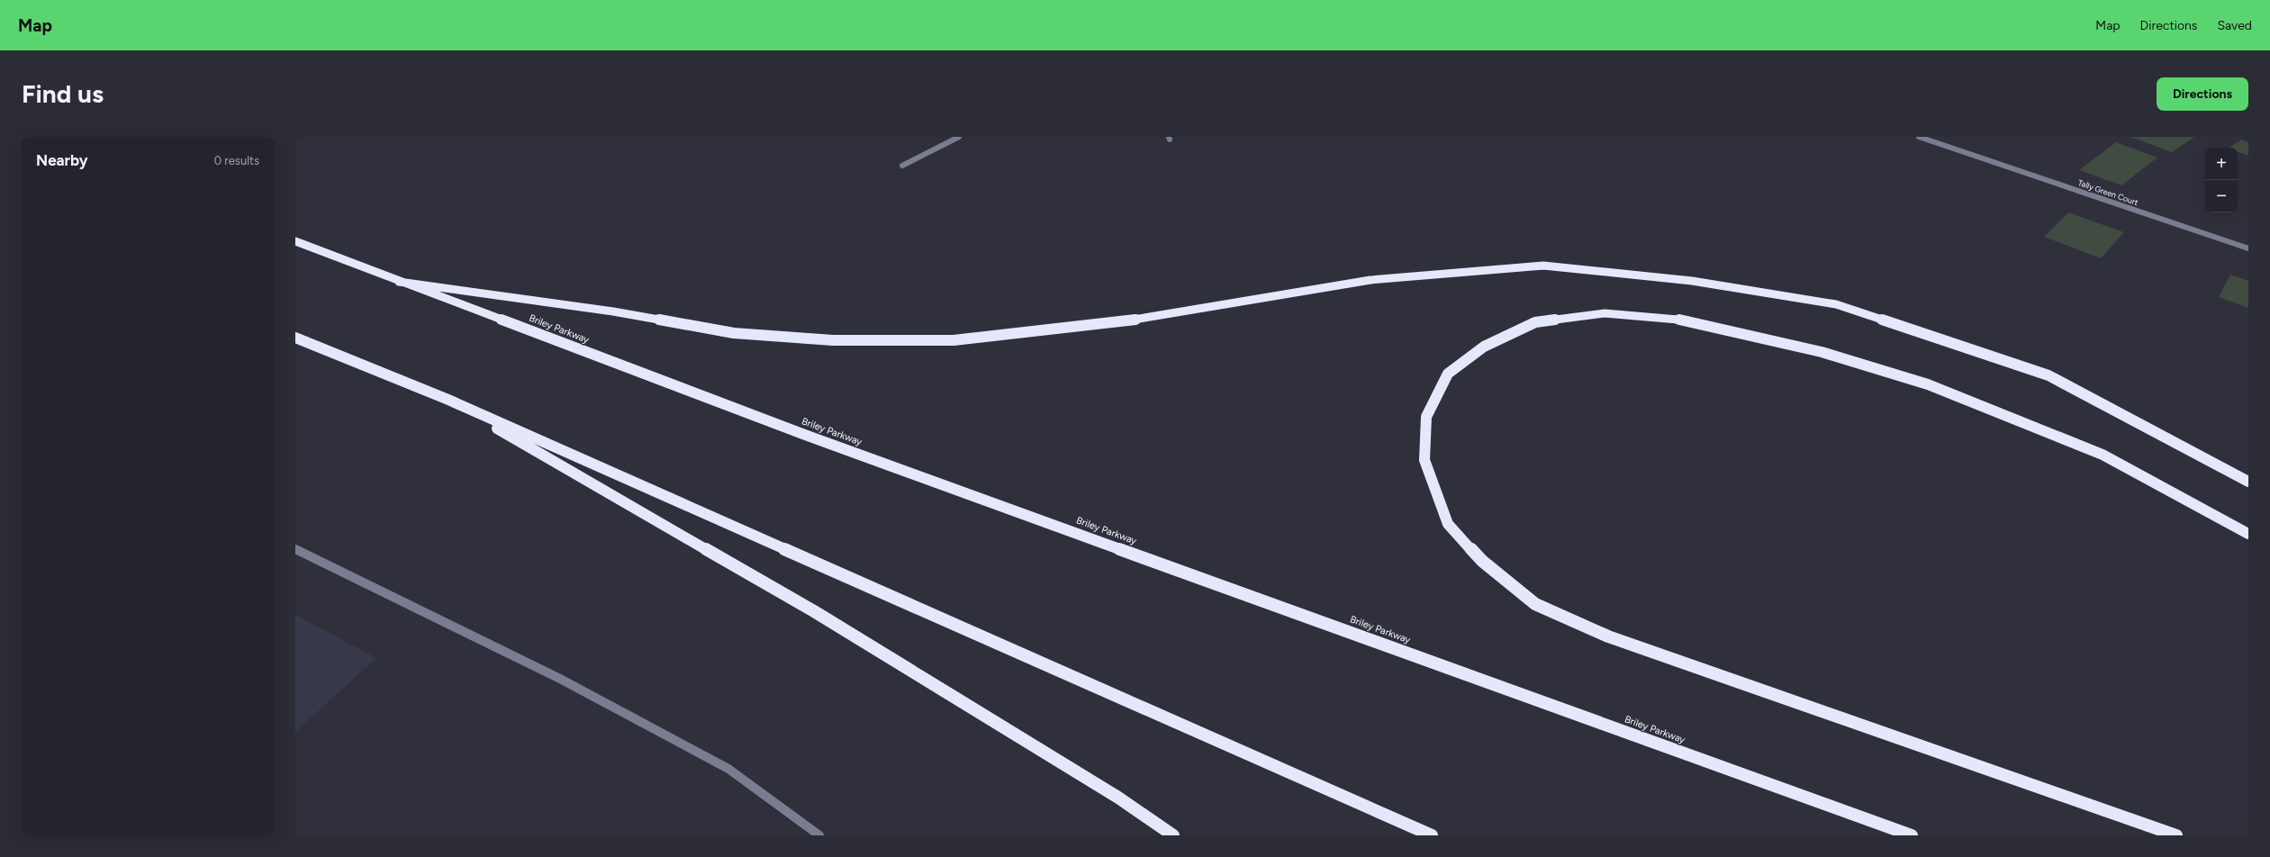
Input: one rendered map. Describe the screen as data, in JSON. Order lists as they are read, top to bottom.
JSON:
{
  "streets": {
    "highway": ["Briley Parkway"],
    "street": ["Tally Green Court"]
  },
  "page": {
    "header": "Map",
    "nav": ["Map", "Directions", "Saved"],
    "buttons": "Directions",
    "title": "Find us",
    "heading": ["Nearby", "0 results"],
    "map_buttons": ["+", "−"]
  }
}
